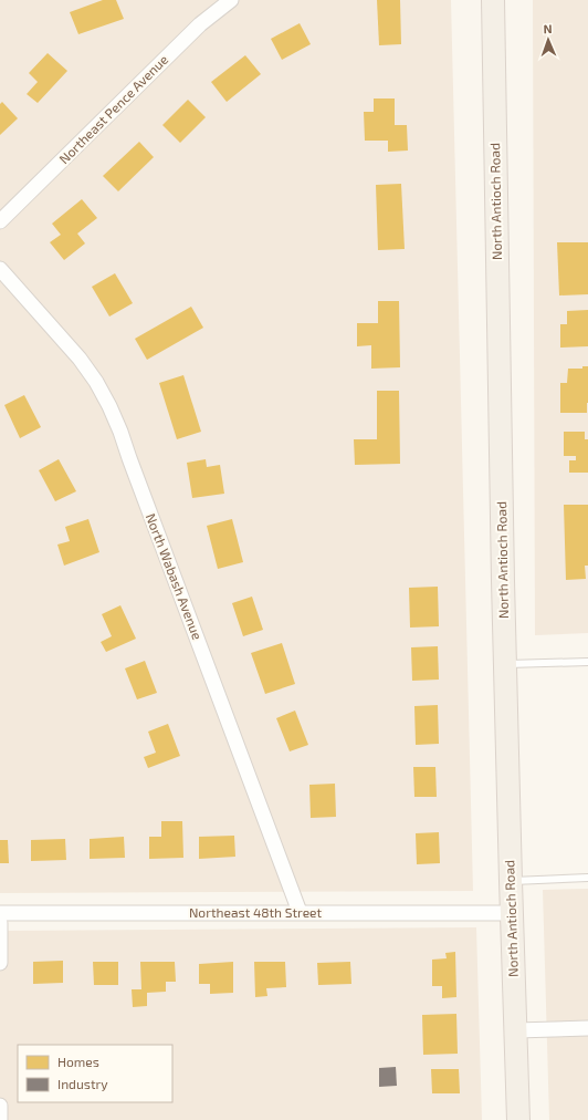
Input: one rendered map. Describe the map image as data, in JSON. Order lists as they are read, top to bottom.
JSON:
{
  "streets": {
    "main road": ["North Antioch Road"],
    "street": ["Northeast Pence Avenue", "North Wabash Avenue", "Northeast 48th Street"]
  },
  "crossings": [
    ["North Antioch Road", "Northeast 48th Street"],
    ["North Wabash Avenue", "Northeast 48th Street"]
  ],
  "legend": ["Homes", "Industry"],
  "north": "top"
}
